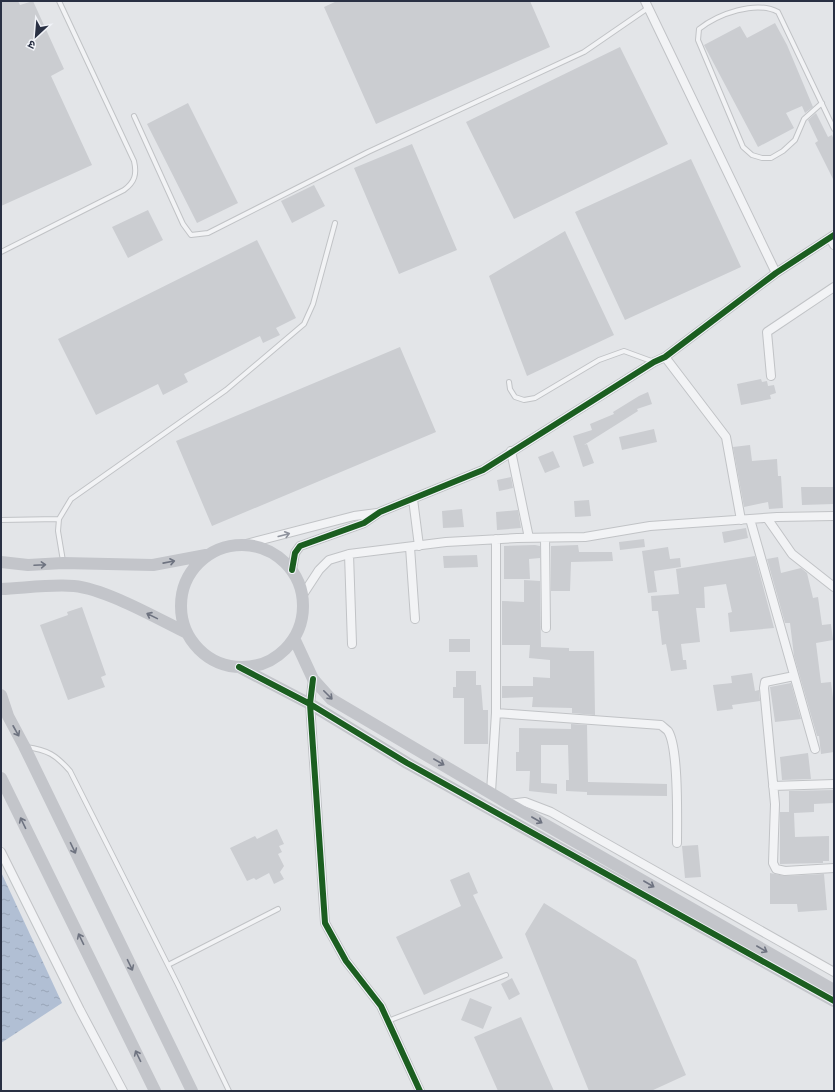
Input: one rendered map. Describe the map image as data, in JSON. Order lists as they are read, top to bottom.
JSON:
{
  "north": "bottom left"
}
